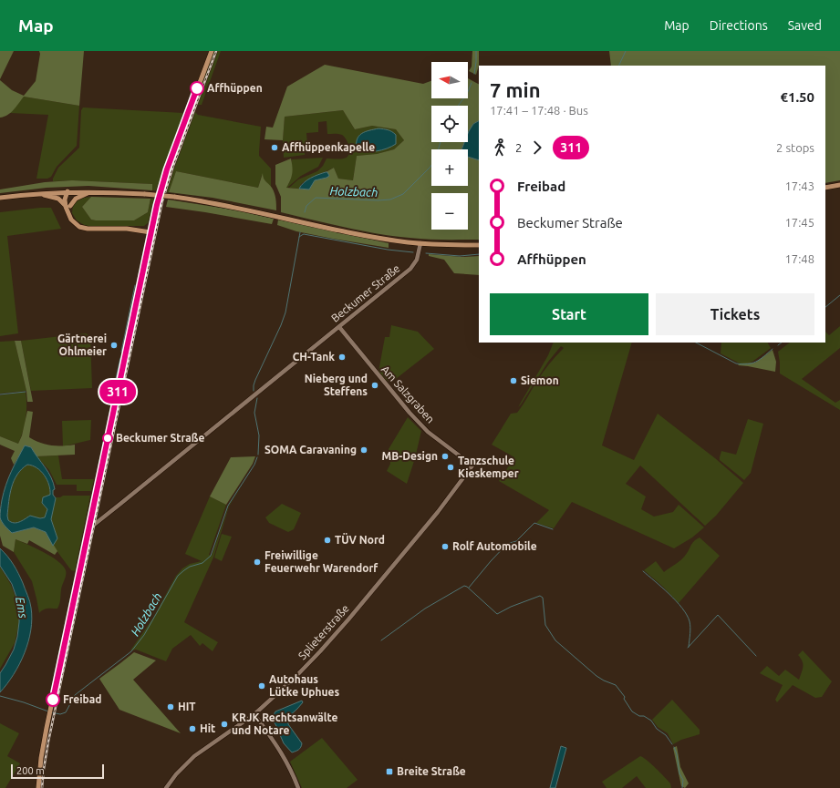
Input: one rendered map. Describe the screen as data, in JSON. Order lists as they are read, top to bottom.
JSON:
{
  "streets": {
    "street": ["Beckumer Straße", "Am Salzgraben", "Splieterstraße"]
  },
  "crossings": [
    ["Beckumer Straße", "Am Salzgraben"],
    ["Am Salzgraben", "Splieterstraße"]
  ],
  "water": ["Holzbach", "Ems"],
  "places": {
    "other": [
      "Affhüppen",
      "Affhüppenkapelle",
      "Gärtnerei Ohlmeier",
      "CH-Tank",
      "Siemon",
      "Nieberg und Steffens",
      "Beckumer Straße",
      "SOMA Caravaning",
      "MB-Design",
      "Tanzschule Kieskemper",
      "TÜV Nord",
      "Rolf Automobile",
      "Freiwillige Feuerwehr Warendorf",
      "Autohaus Lütke Uphues",
      "Freibad",
      "HIT",
      "KRJK Rechtsanwälte und Notare",
      "Hit"
    ],
    "transit": ["Breite Straße"]
  },
  "lines": ["bus line 311"],
  "scale_bar": "200 m",
  "north": "left",
  "page": {
    "header": "Map",
    "nav": ["Map", "Directions", "Saved"],
    "on_map": "311",
    "map_buttons": ["+", "−"],
    "heading": ["7 min", "17:41 – 17:48 · Bus", "€1.50"],
    "legs": ["2", "311", "2 stops"],
    "list": [
      {
        "name": "Freibad",
        "value": "17:43"
      },
      {
        "name": "Beckumer Straße",
        "value": "17:45"
      },
      {
        "name": "Affhüppen",
        "value": "17:48"
      }
    ],
    "buttons": ["Start", "Tickets"],
    "scale": "200 m"
  }
}
